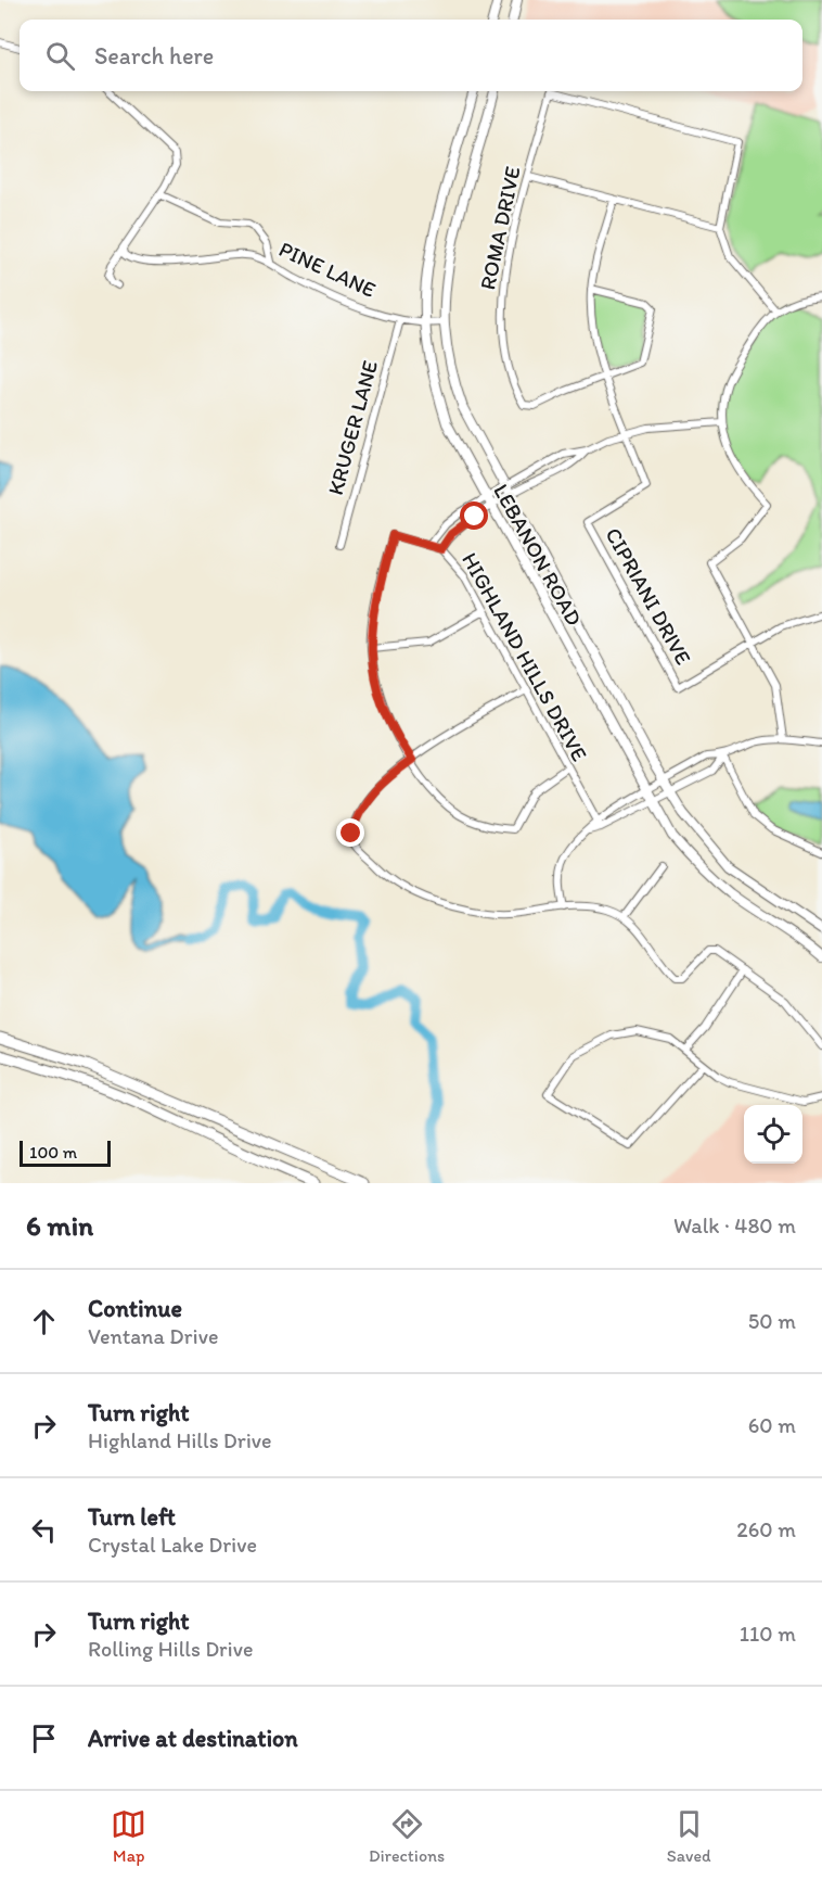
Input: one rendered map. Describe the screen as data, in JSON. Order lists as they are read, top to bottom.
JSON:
{
  "streets": {
    "main road": ["LEBANON ROAD"],
    "street": [
      "ROMA DRIVE",
      "PINE LANE",
      "KRUGER LANE",
      "CIPRIANI DRIVE",
      "HIGHLAND HILLS DRIVE"
    ]
  },
  "crossings": [
    ["PINE LANE", "KRUGER LANE"],
    ["PINE LANE", "LEBANON ROAD"]
  ],
  "scale_bar": "100 m",
  "page": {
    "search": "Search here",
    "scale": "100 m",
    "heading": ["6 min", "Walk · 480 m"],
    "list": [
      ["Continue", "Ventana Drive", "50 m"],
      ["Turn right", "Highland Hills Drive", "60 m"],
      ["Turn left", "Crystal Lake Drive", "260 m"],
      ["Turn right", "Rolling Hills Drive", "110 m"],
      "Arrive at destination"
    ],
    "nav": ["Map", "Directions", "Saved"]
  }
}
